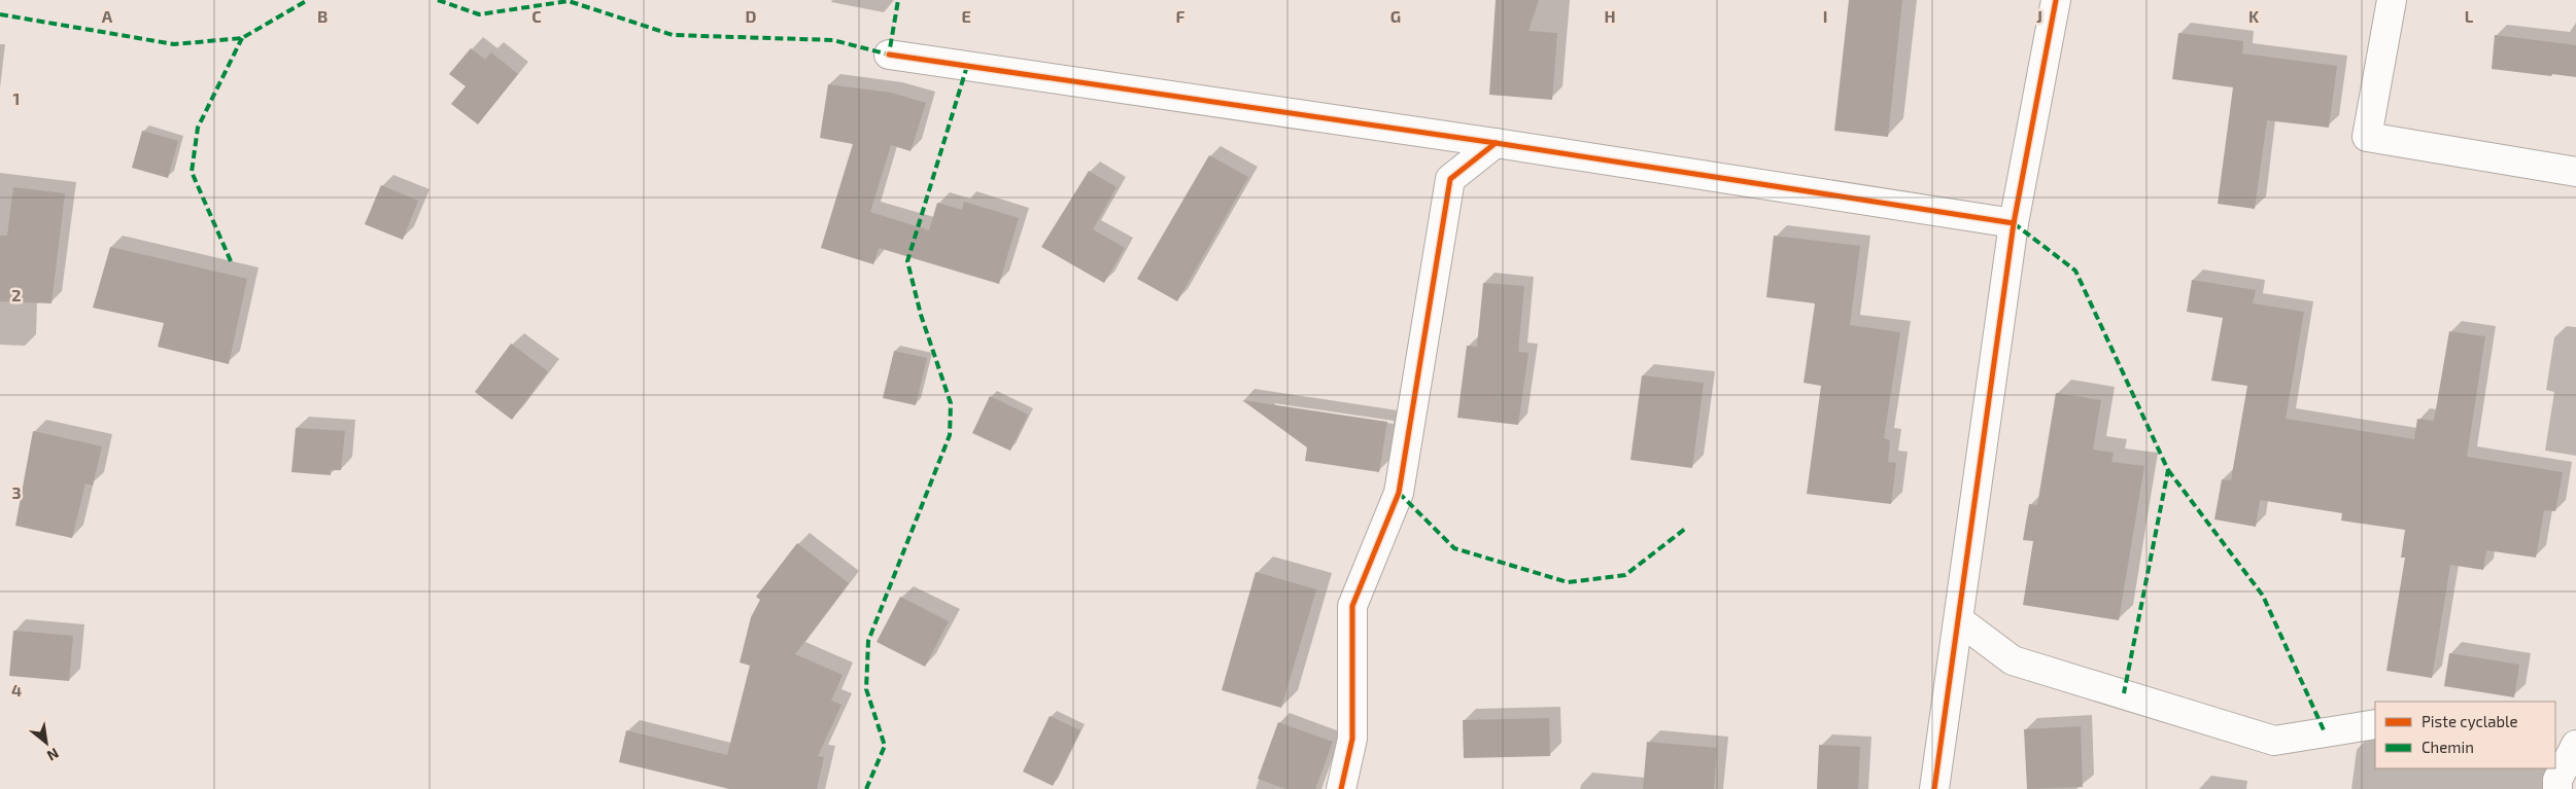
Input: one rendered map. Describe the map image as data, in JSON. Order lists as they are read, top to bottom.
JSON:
{
  "legend": ["Piste cyclable", "Chemin"],
  "north": "bottom right",
  "grid": {
    "columns": [
      "A",
      "B",
      "C",
      "D",
      "E",
      "F",
      "G",
      "H",
      "I",
      "J",
      "K",
      "L"
    ],
    "rows": [
      "1",
      "2",
      "3",
      "4"
    ]
  }
}
